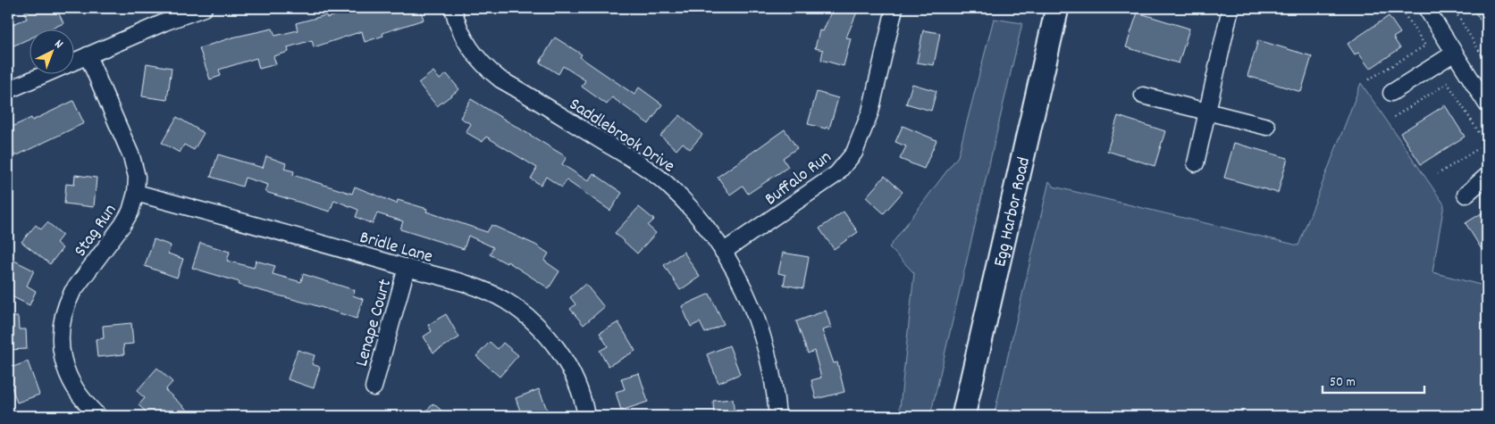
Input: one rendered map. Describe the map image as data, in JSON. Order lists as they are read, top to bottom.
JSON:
{
  "streets": {
    "main road": ["Egg Harbor Road"],
    "street": [
      "Saddlebrook Drive",
      "Buffalo Run",
      "Stag Run",
      "Bridle Lane",
      "Lenape Court"
    ]
  },
  "crossings": [
    ["Saddlebrook Drive", "Buffalo Run"],
    ["Stag Run", "Bridle Lane"],
    ["Bridle Lane", "Lenape Court"]
  ],
  "scale_bar": "50 m",
  "north": "top right"
}
